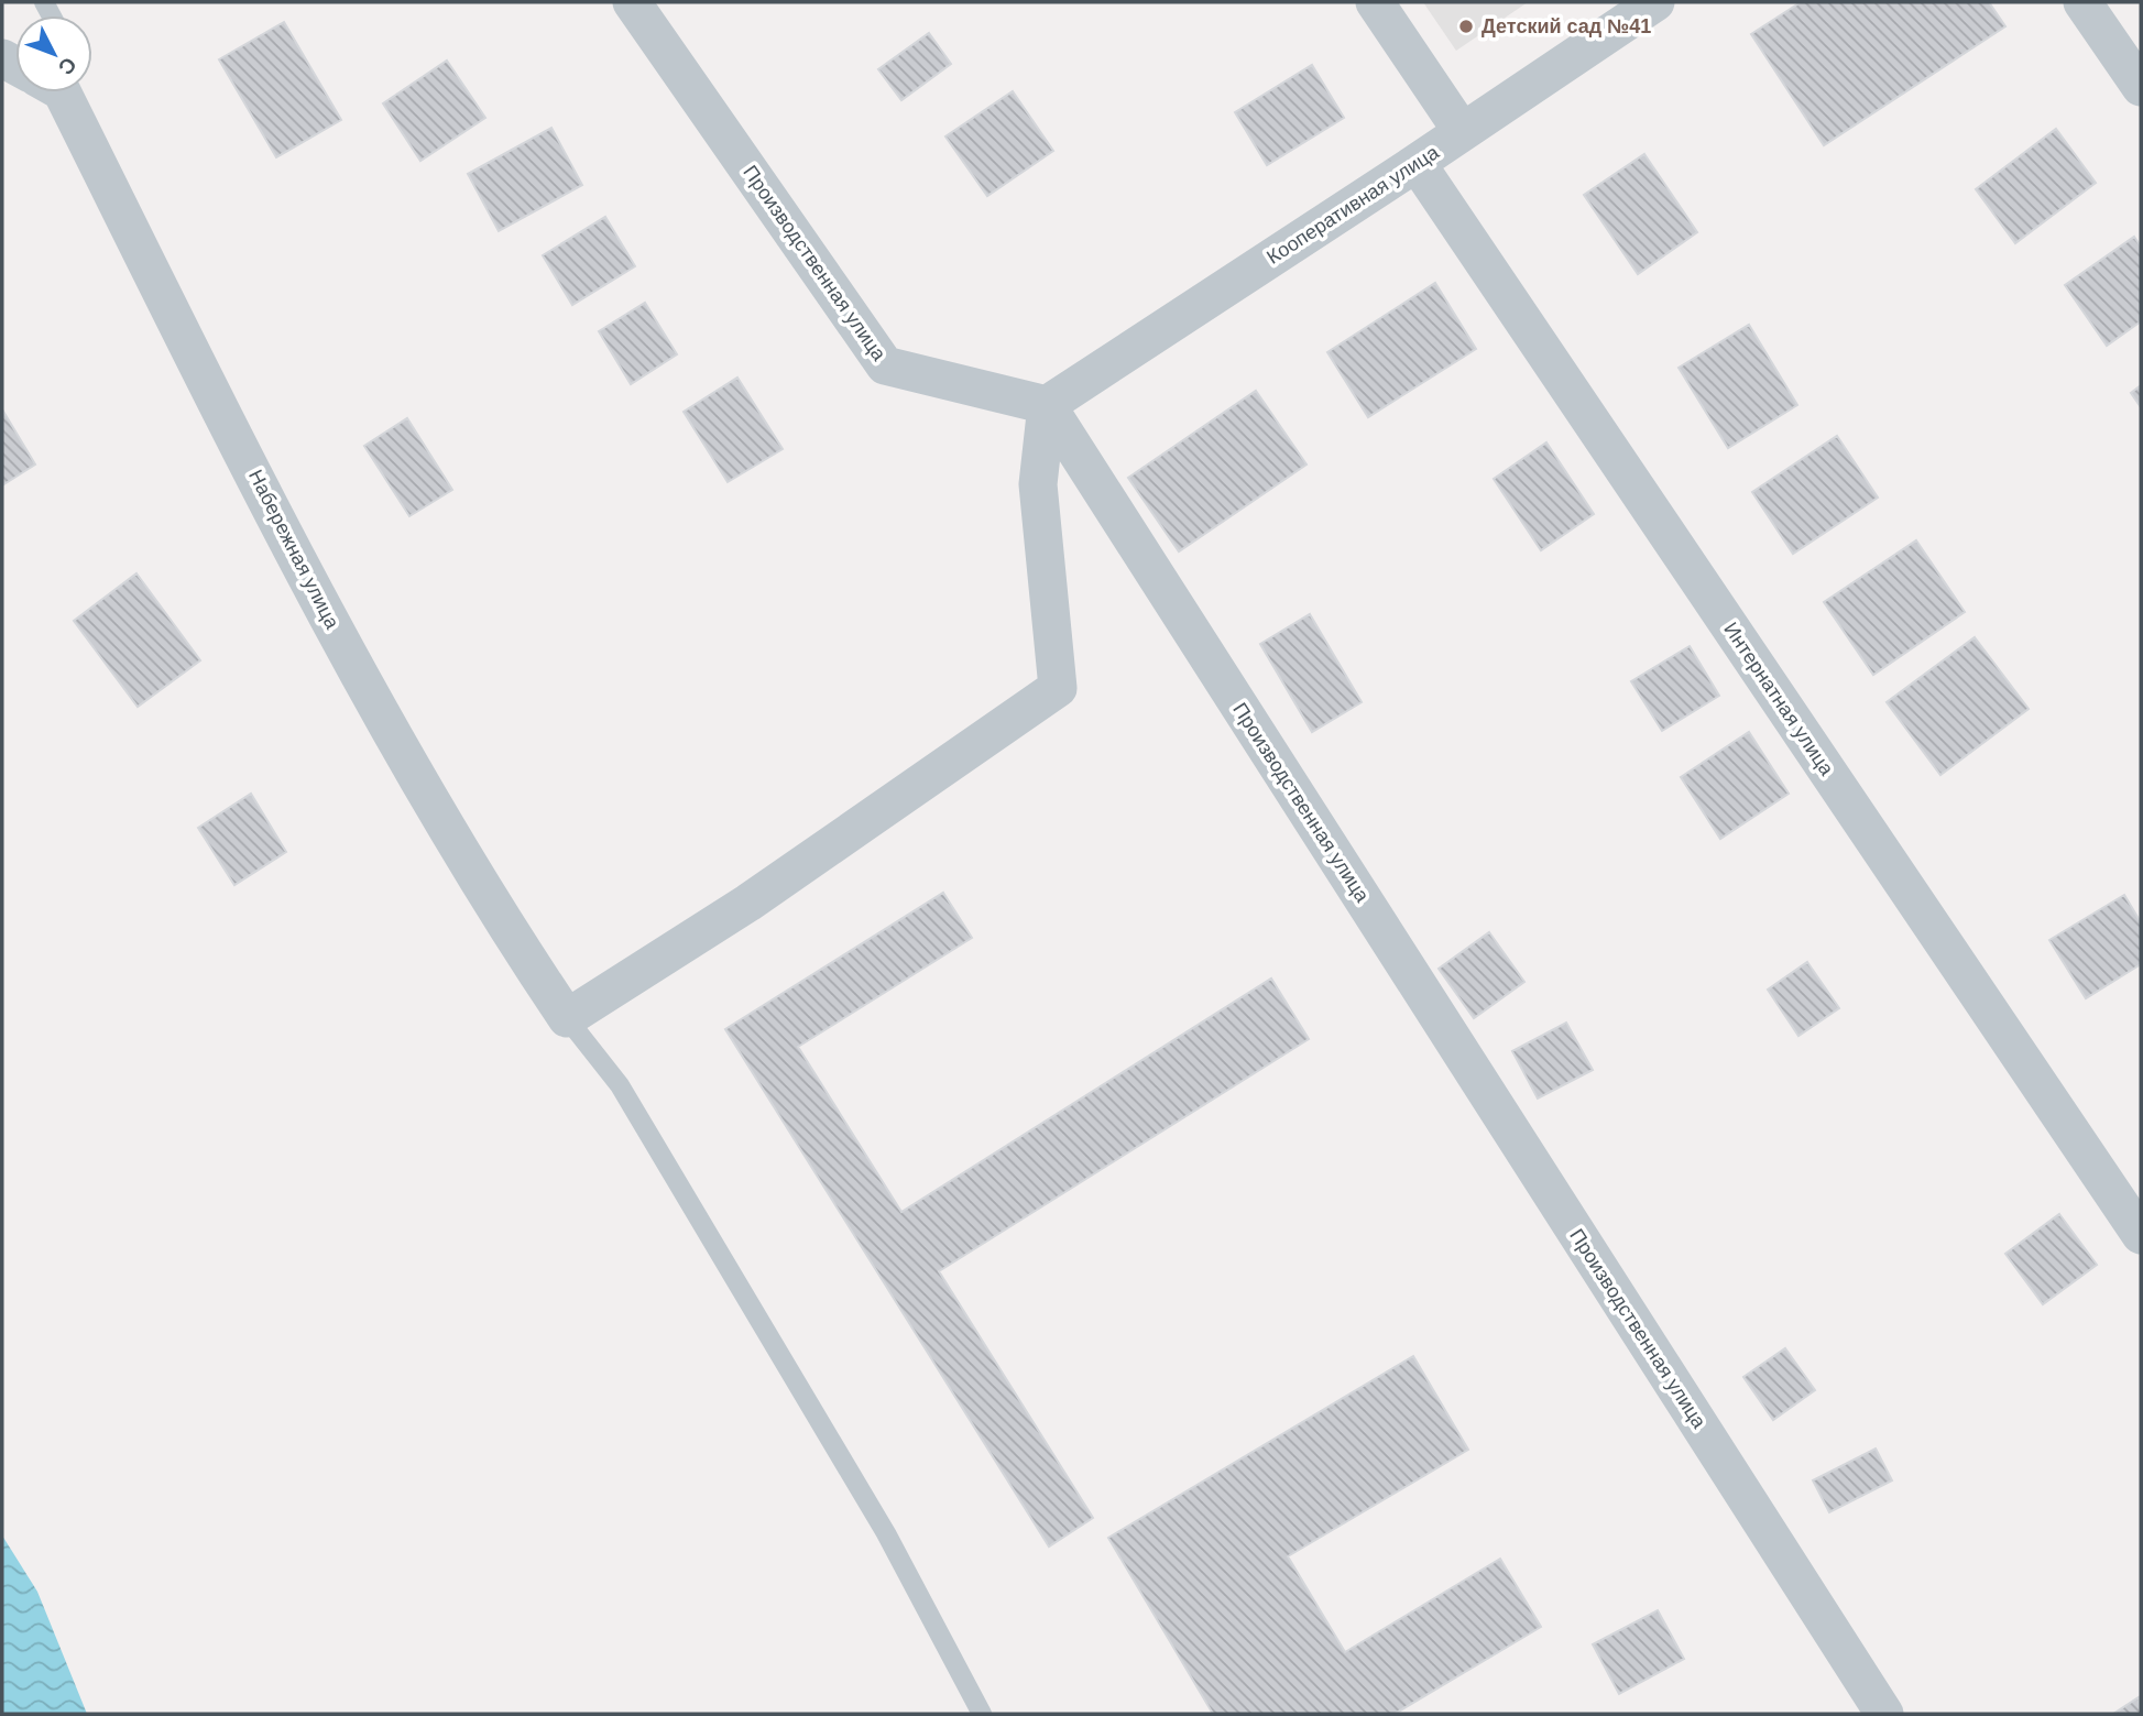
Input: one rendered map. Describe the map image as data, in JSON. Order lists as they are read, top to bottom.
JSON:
{
  "streets": {
    "street": [
      "Кооперативная улица",
      "Производственная улица",
      "Набережная улица",
      "Интернатная улица"
    ]
  },
  "crossings": [
    ["Кооперативная улица", "Производственная улица"],
    ["Кооперативная улица", "Интернатная улица"]
  ],
  "places": ["Детский сад №41"],
  "north": "bottom right"
}
